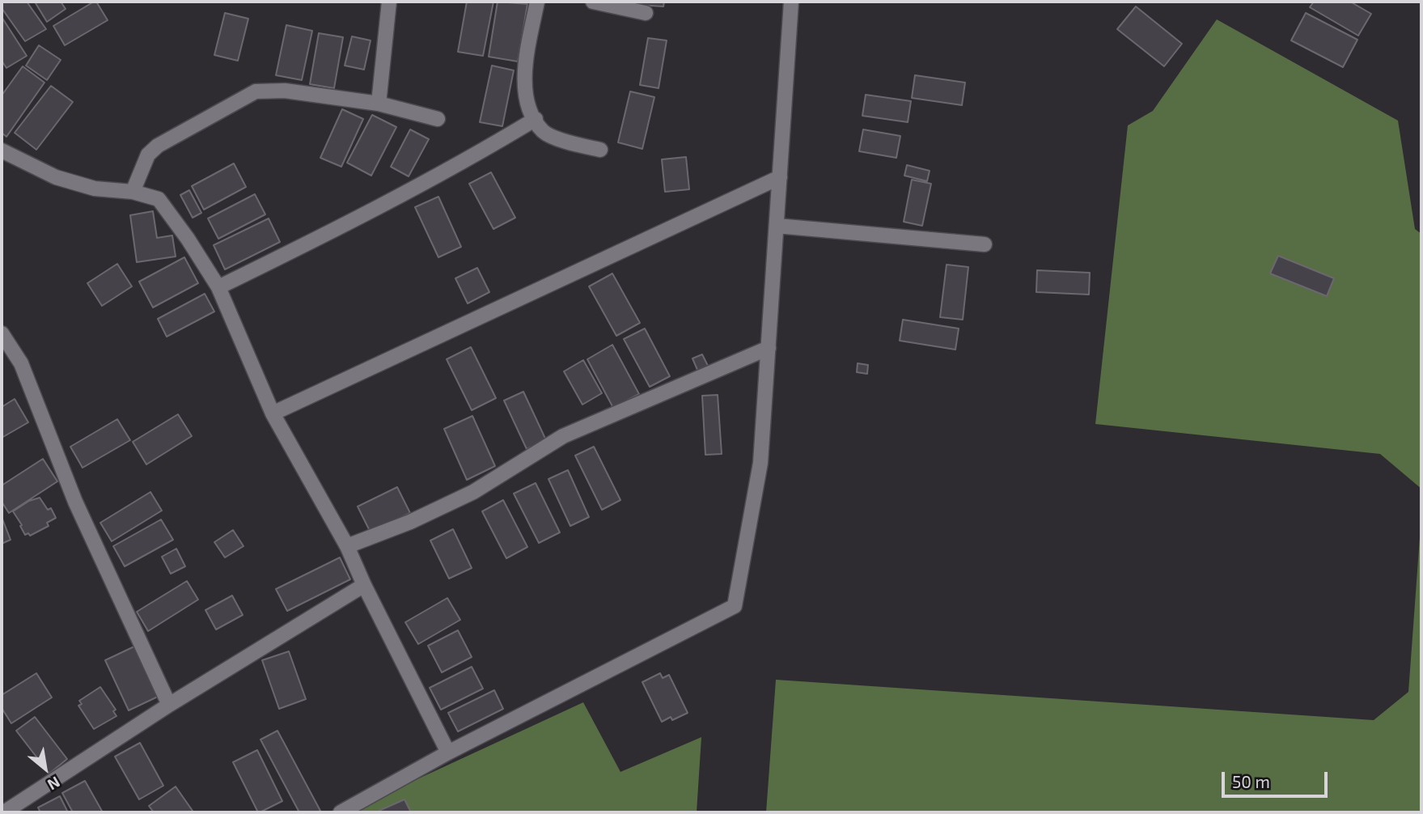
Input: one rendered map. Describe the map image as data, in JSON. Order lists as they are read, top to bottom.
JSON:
{
  "scale_bar": "50 m",
  "north": "bottom right"
}
